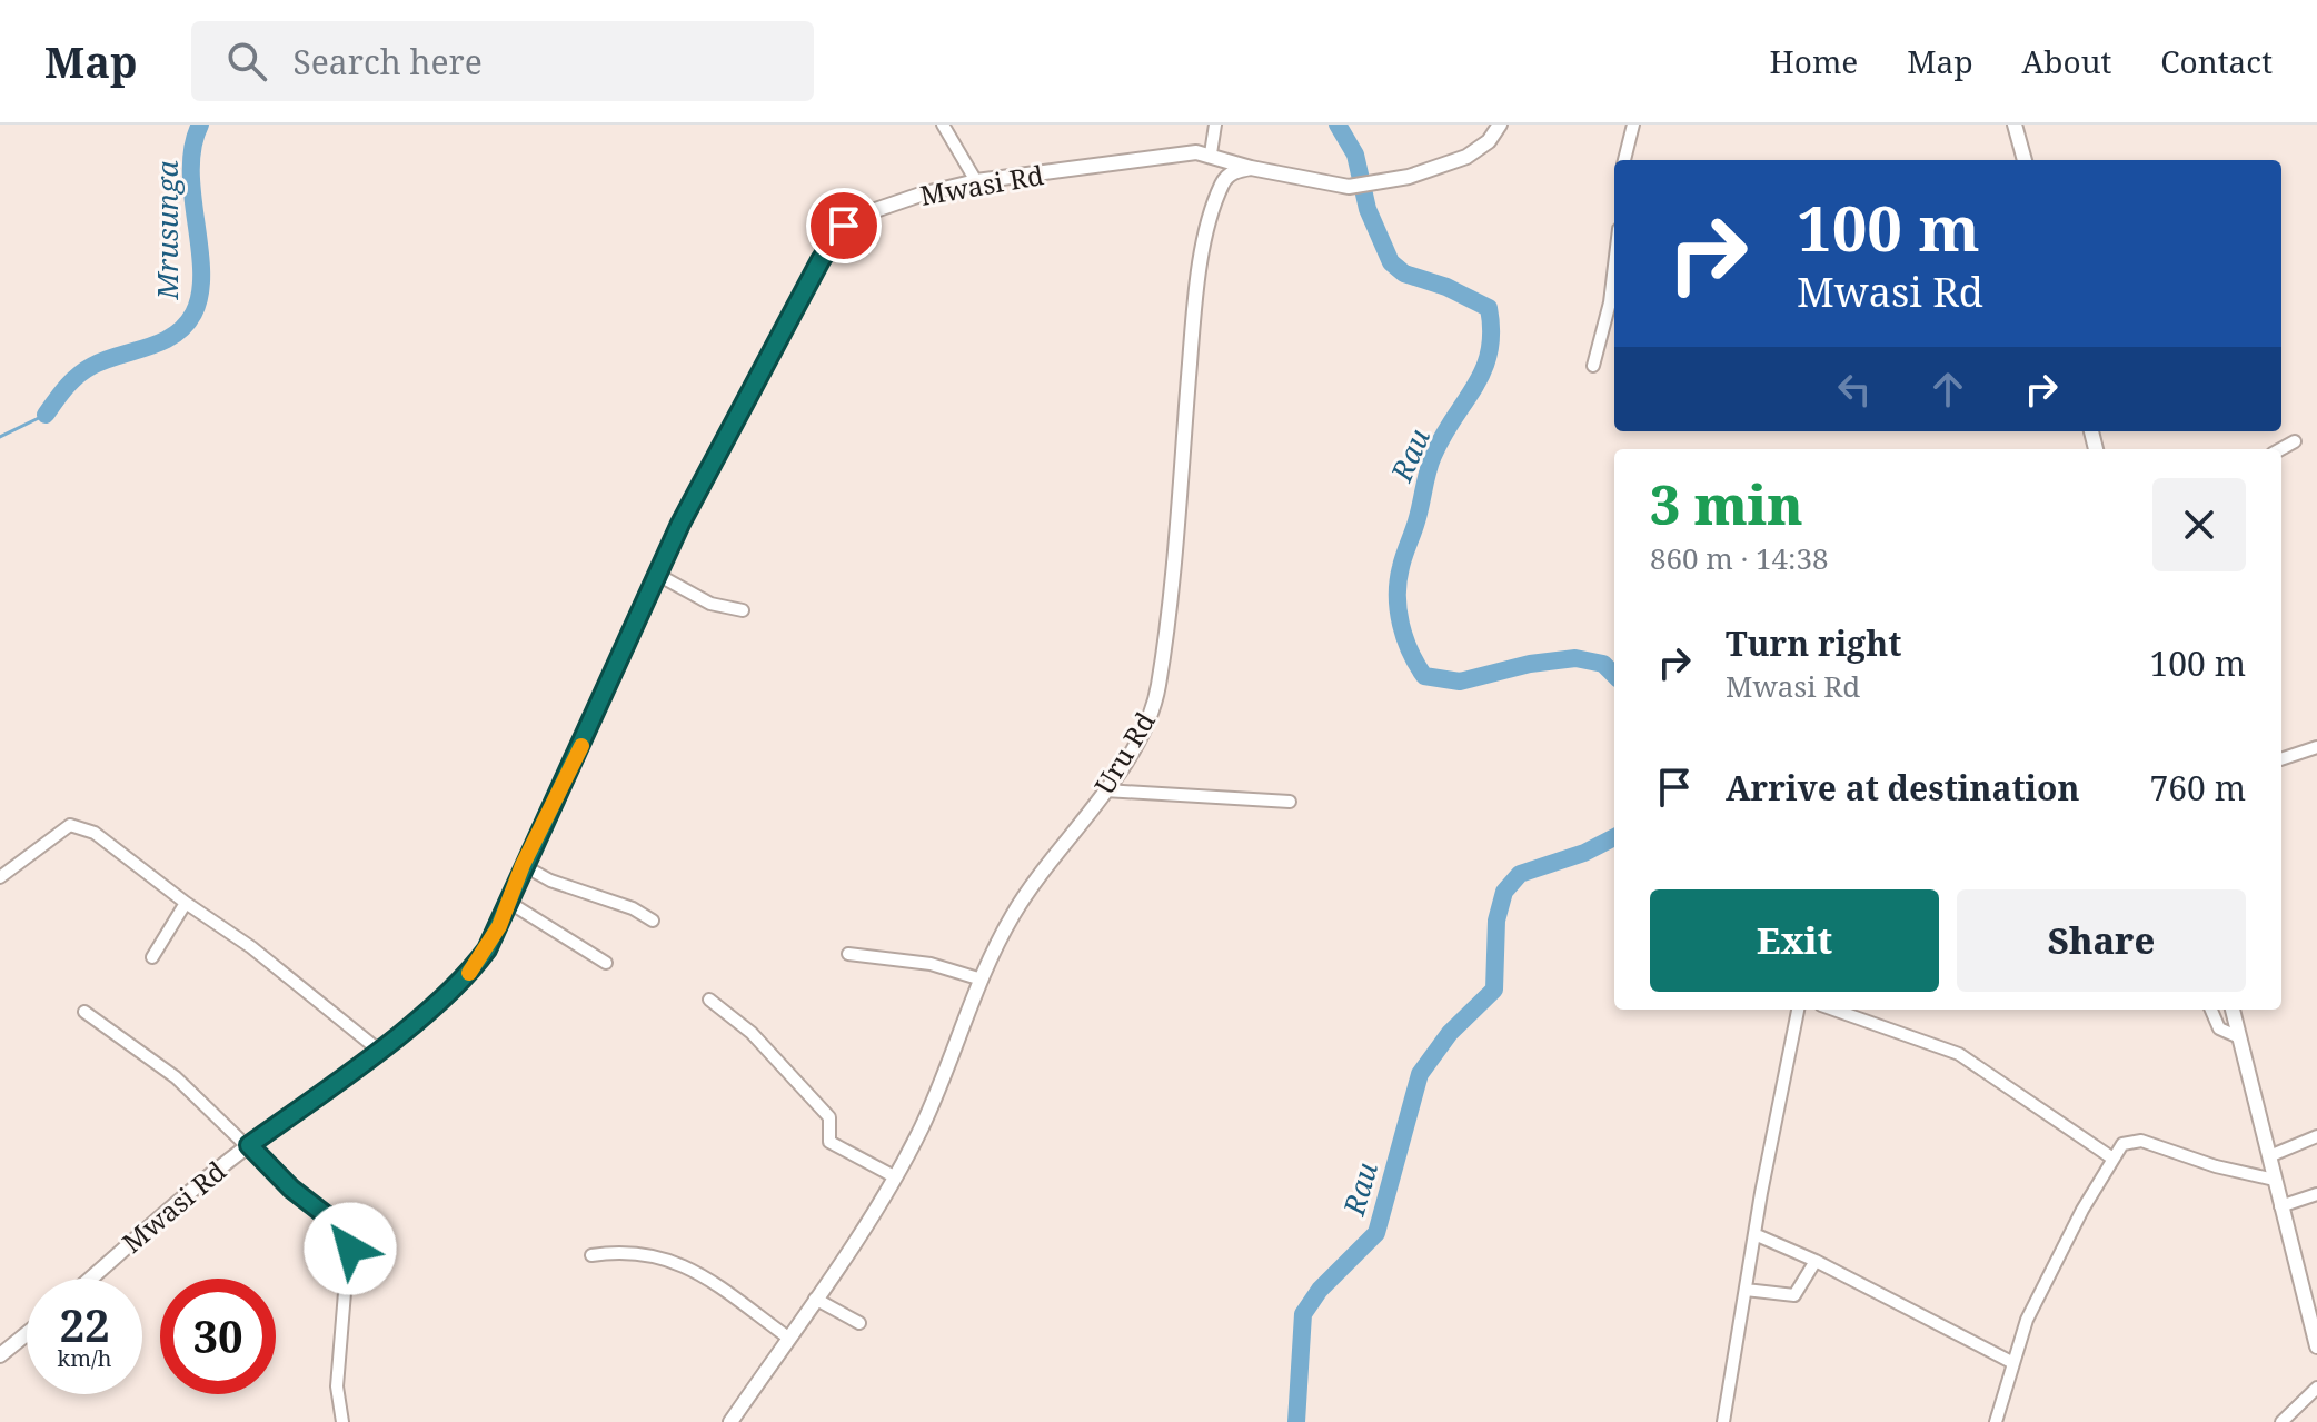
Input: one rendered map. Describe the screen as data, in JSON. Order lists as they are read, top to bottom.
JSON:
{
  "streets": {
    "street": ["Mwasi Rd", "Uru Rd"]
  },
  "crossings": [
    ["Mwasi Rd", "Uru Rd"]
  ],
  "water": ["Mrusunga", "Rau"],
  "page": {
    "header": "Map",
    "search": "Search here",
    "nav": [
      "Home",
      "Map",
      "About",
      "Contact"
    ],
    "turn": ["100 m", "Mwasi Rd"],
    "heading": ["3 min", "860 m · 14:38"],
    "list": [
      {
        "name": "Turn right",
        "note": "Mwasi Rd",
        "value": "100 m"
      },
      {
        "name": "Arrive at destination",
        "value": "760 m"
      }
    ],
    "buttons": ["Exit", "Share"],
    "speed": "22 km/h",
    "limit": "30"
  }
}
